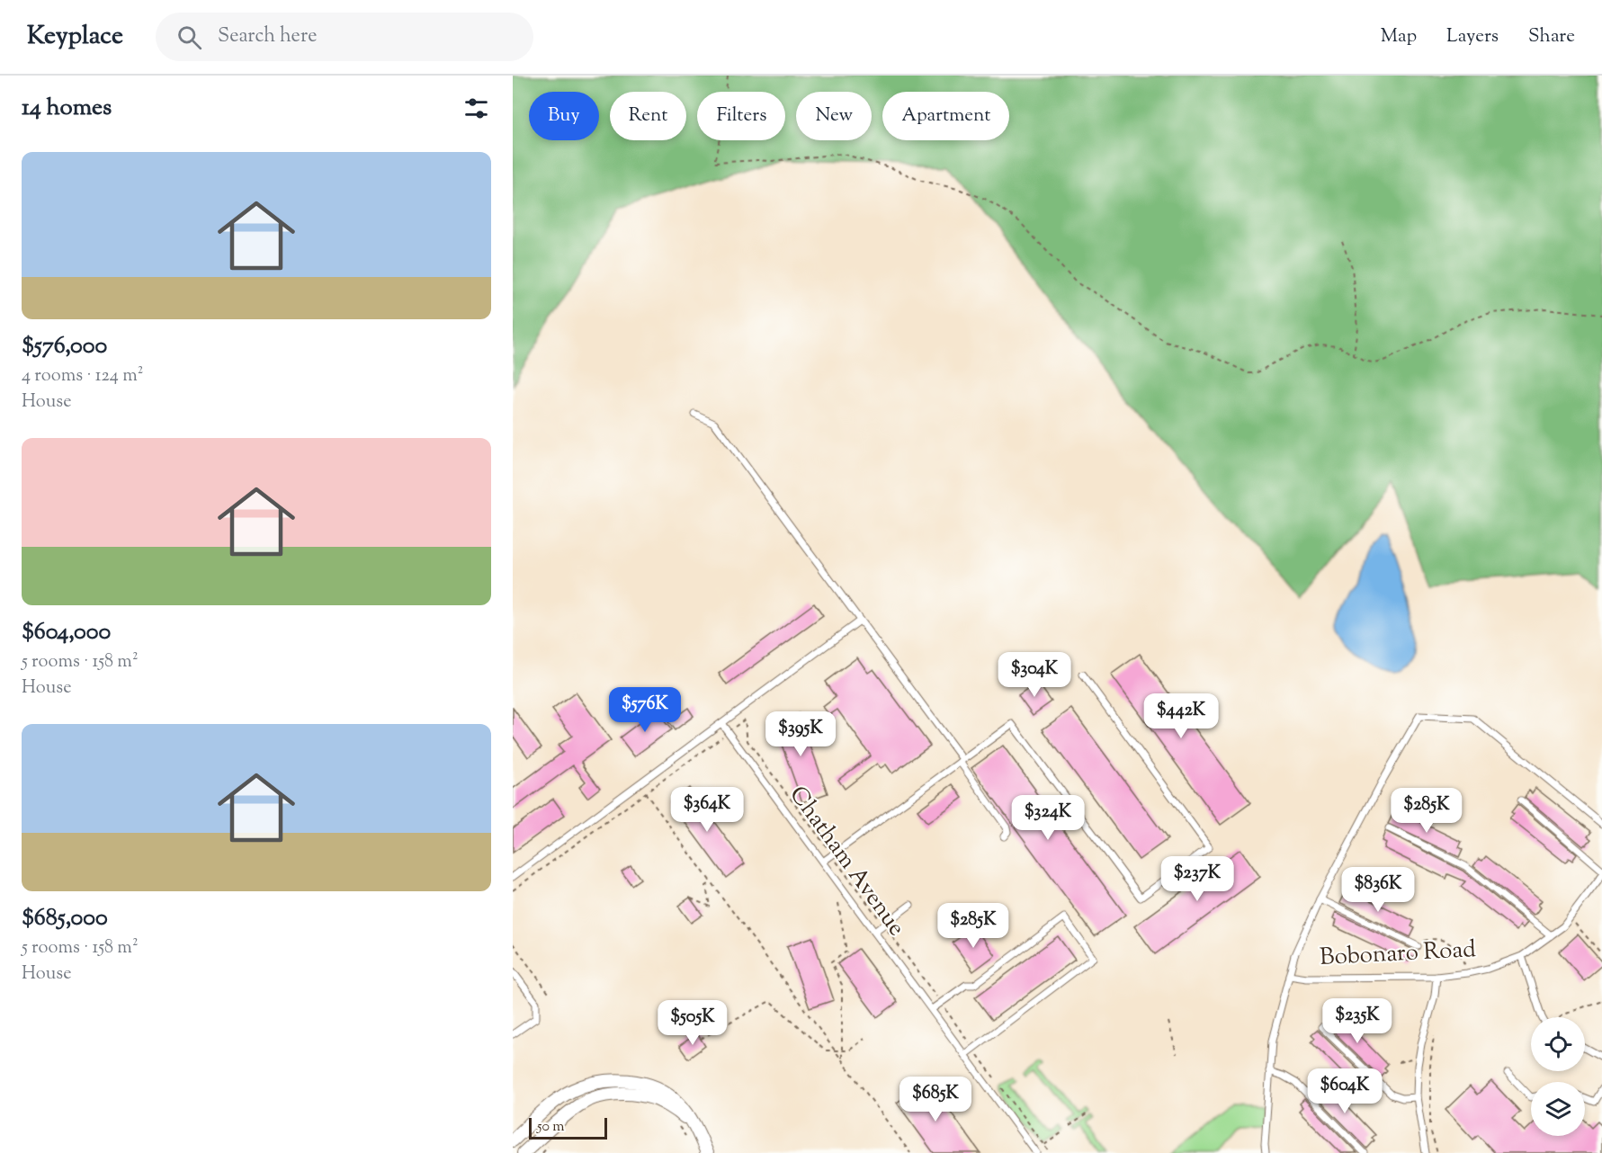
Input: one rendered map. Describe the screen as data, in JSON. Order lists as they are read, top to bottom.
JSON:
{
  "streets": {
    "lane": ["Chatham Avenue", "Bobonaro Road"]
  },
  "scale_bar": "50 m",
  "page": {
    "header": "Keyplace",
    "search": "Search here",
    "nav": ["Map", "Layers", "Share"],
    "heading": "14 homes",
    "chip": [
      "Buy",
      "Rent",
      "Filters",
      "New",
      "Apartment"
    ],
    "list": [
      {
        "name": "$576,000",
        "note": "4 rooms · 124 m² · House"
      },
      {
        "name": "$604,000",
        "note": "5 rooms · 158 m² · House"
      },
      {
        "name": "$685,000",
        "note": "5 rooms · 158 m² · House"
      }
    ],
    "price": [
      "$304K",
      "$576K",
      "$442K",
      "$395K",
      "$364K",
      "$285K",
      "$324K",
      "$237K",
      "$836K",
      "$285K",
      "$235K",
      "$505K",
      "$604K",
      "$685K"
    ],
    "scale": "50 m"
  }
}
